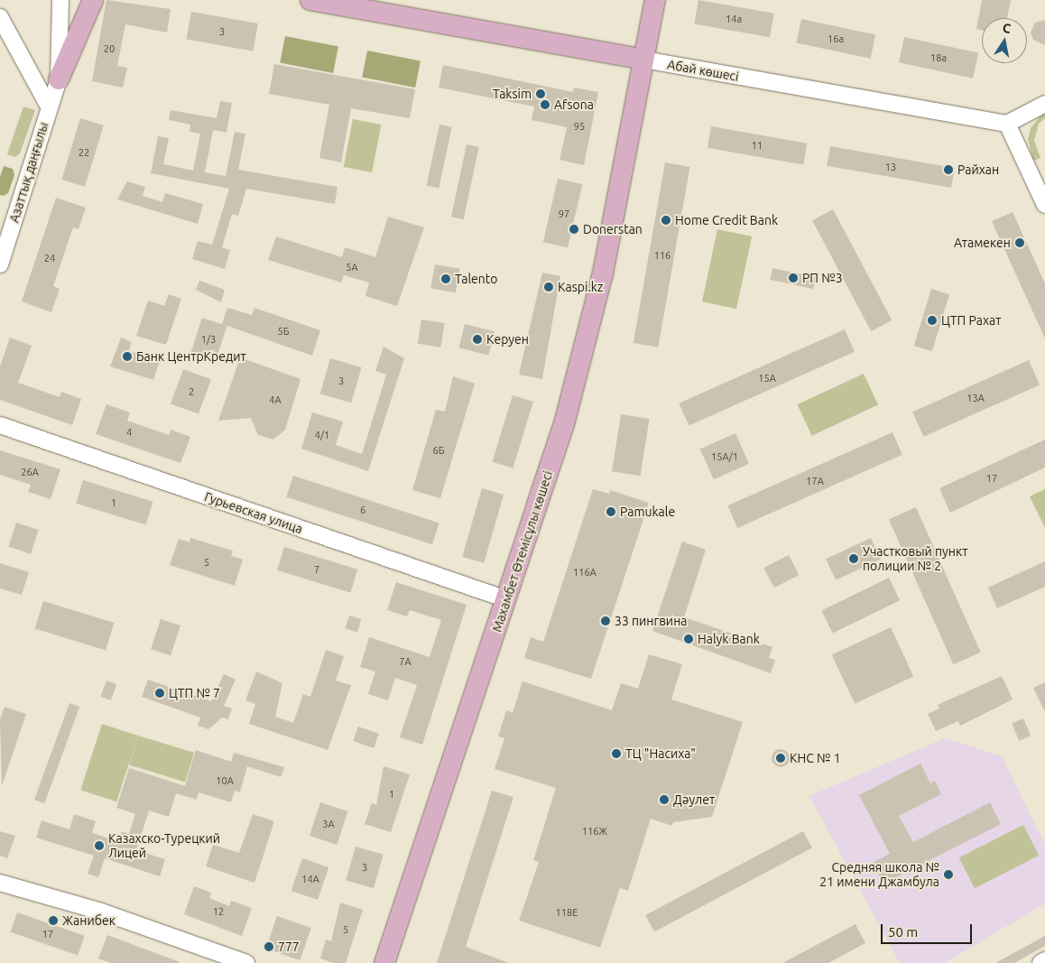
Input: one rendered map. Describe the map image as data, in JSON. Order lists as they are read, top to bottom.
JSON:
{
  "streets": {
    "main road": ["Абай көшесі", "Махамбет Өтемісұлы көшесі"],
    "street": ["Азаттық даңғылы", "Гурьевская улица"]
  },
  "crossings": [
    ["Абай көшесі", "Махамбет Өтемісұлы көшесі"],
    ["Гурьевская улица", "Махамбет Өтемісұлы көшесі"]
  ],
  "places": [
    "Taksim",
    "Afsona",
    "Райхан",
    "Home Credit Bank",
    "Donerstan",
    "Атамекен",
    "РП №3",
    "Talento",
    "Kaspi.kz",
    "ЦТП Рахат",
    "Керуен",
    "Банк ЦентрКредит",
    "Pamukale",
    "Участковый пункт полиции № 2",
    "33 пингвина",
    "Halyk Bank",
    "ЦТП № 7",
    "ТЦ \"Насиха\"",
    "КНС № 1",
    "Дәулет",
    "Казахско-Турецкий Лицей",
    "Средняя школа № 21 имени Джамбула",
    "Жанибек",
    "777"
  ],
  "house_numbers": [
    "14а",
    "3",
    "16а",
    "20",
    "18а",
    "95",
    "11",
    "22",
    "13",
    "97",
    "116",
    "24",
    "5А",
    "5Б",
    "1/3",
    "15А",
    "3",
    "2",
    "13А",
    "4А",
    "4",
    "4/1",
    "6Б",
    "15А/1",
    "26А",
    "17",
    "17А",
    "1",
    "6",
    "5",
    "7",
    "116А",
    "7А",
    "10А",
    "1",
    "3А",
    "116Ж",
    "3",
    "14А",
    "12",
    "118Е",
    "5",
    "17"
  ],
  "scale_bar": "50 m",
  "north": "top"
}
